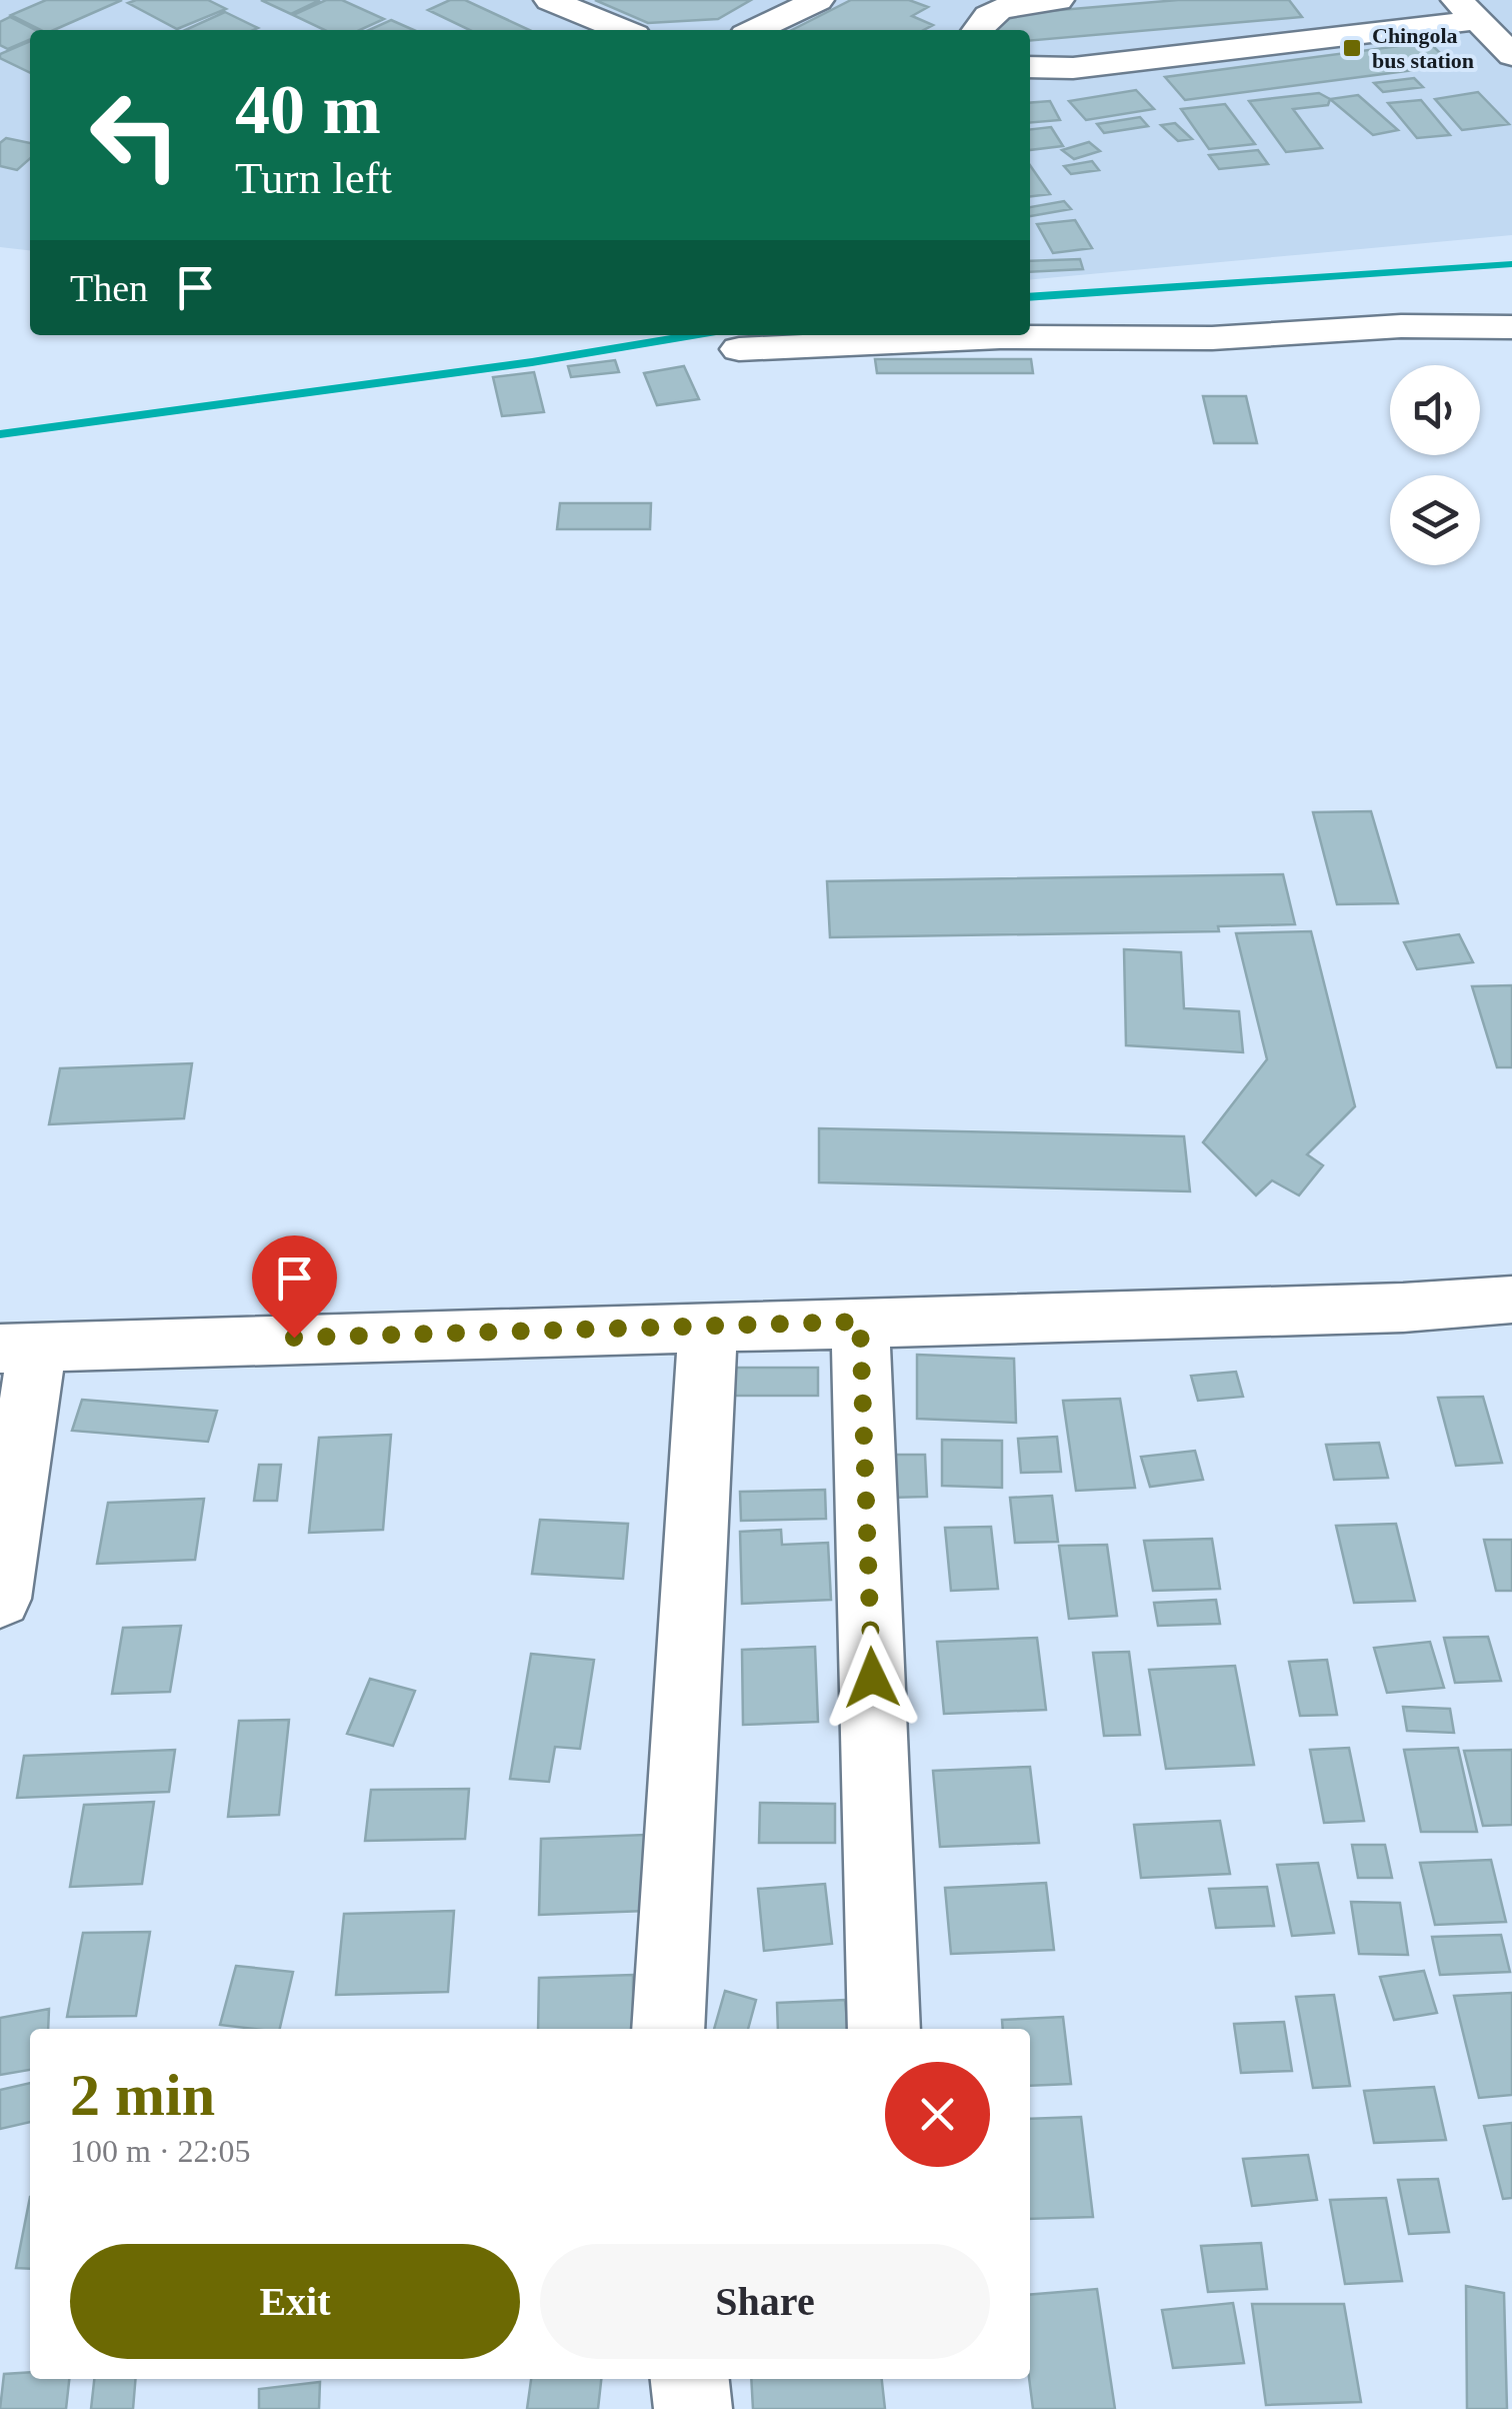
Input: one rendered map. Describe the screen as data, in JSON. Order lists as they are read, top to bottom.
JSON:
{
  "places": {
    "transit": ["Chingola bus station"]
  },
  "page": {
    "turn": ["40 m", "Turn left"],
    "then": "Then",
    "heading": ["2 min", "100 m · 22:05"],
    "buttons": ["Exit", "Share"]
  }
}
